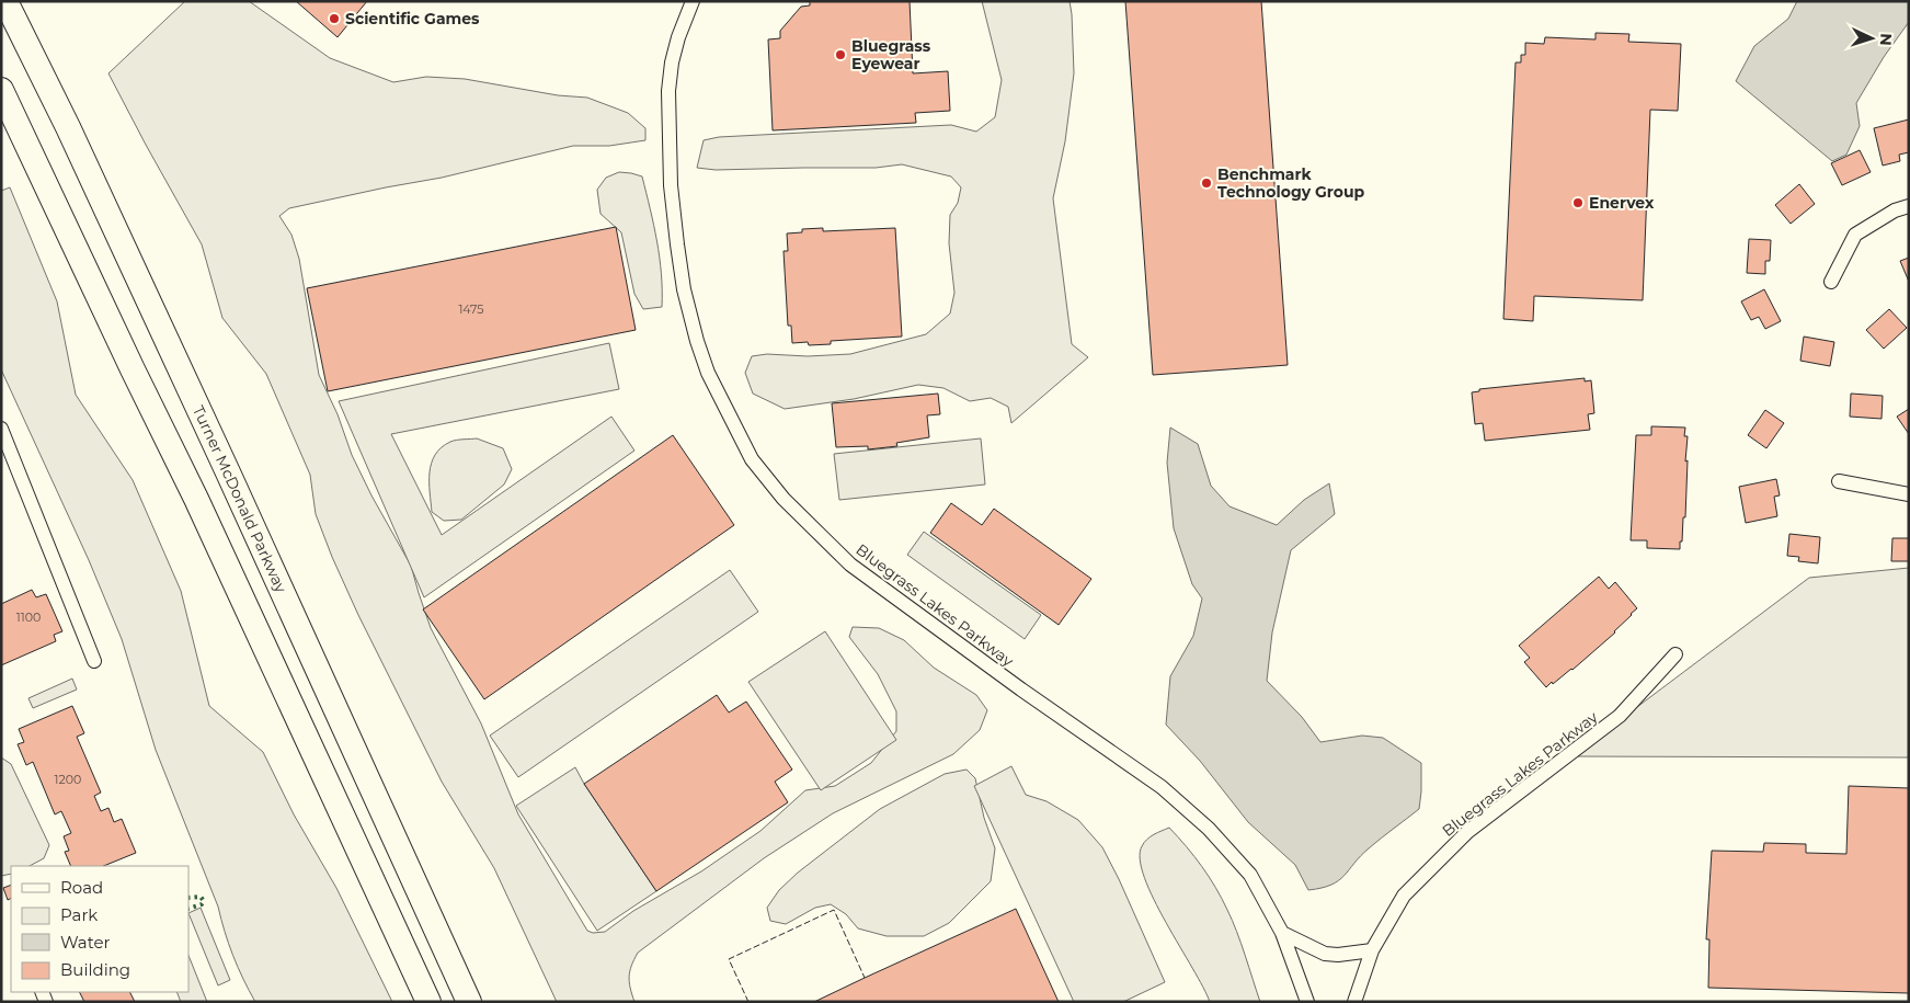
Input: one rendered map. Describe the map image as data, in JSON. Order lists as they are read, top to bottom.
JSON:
{
  "streets": {
    "highway": ["Turner McDonald Parkway"],
    "street": ["Bluegrass Lakes Parkway"]
  },
  "places": [
    "Scientific Games",
    "Bluegrass Eyewear",
    "Benchmark Technology Group",
    "Enervex"
  ],
  "house_numbers": ["1475", "1100", "1200"],
  "legend": [
    "Road",
    "Park",
    "Water",
    "Building"
  ],
  "north": "right"
}
